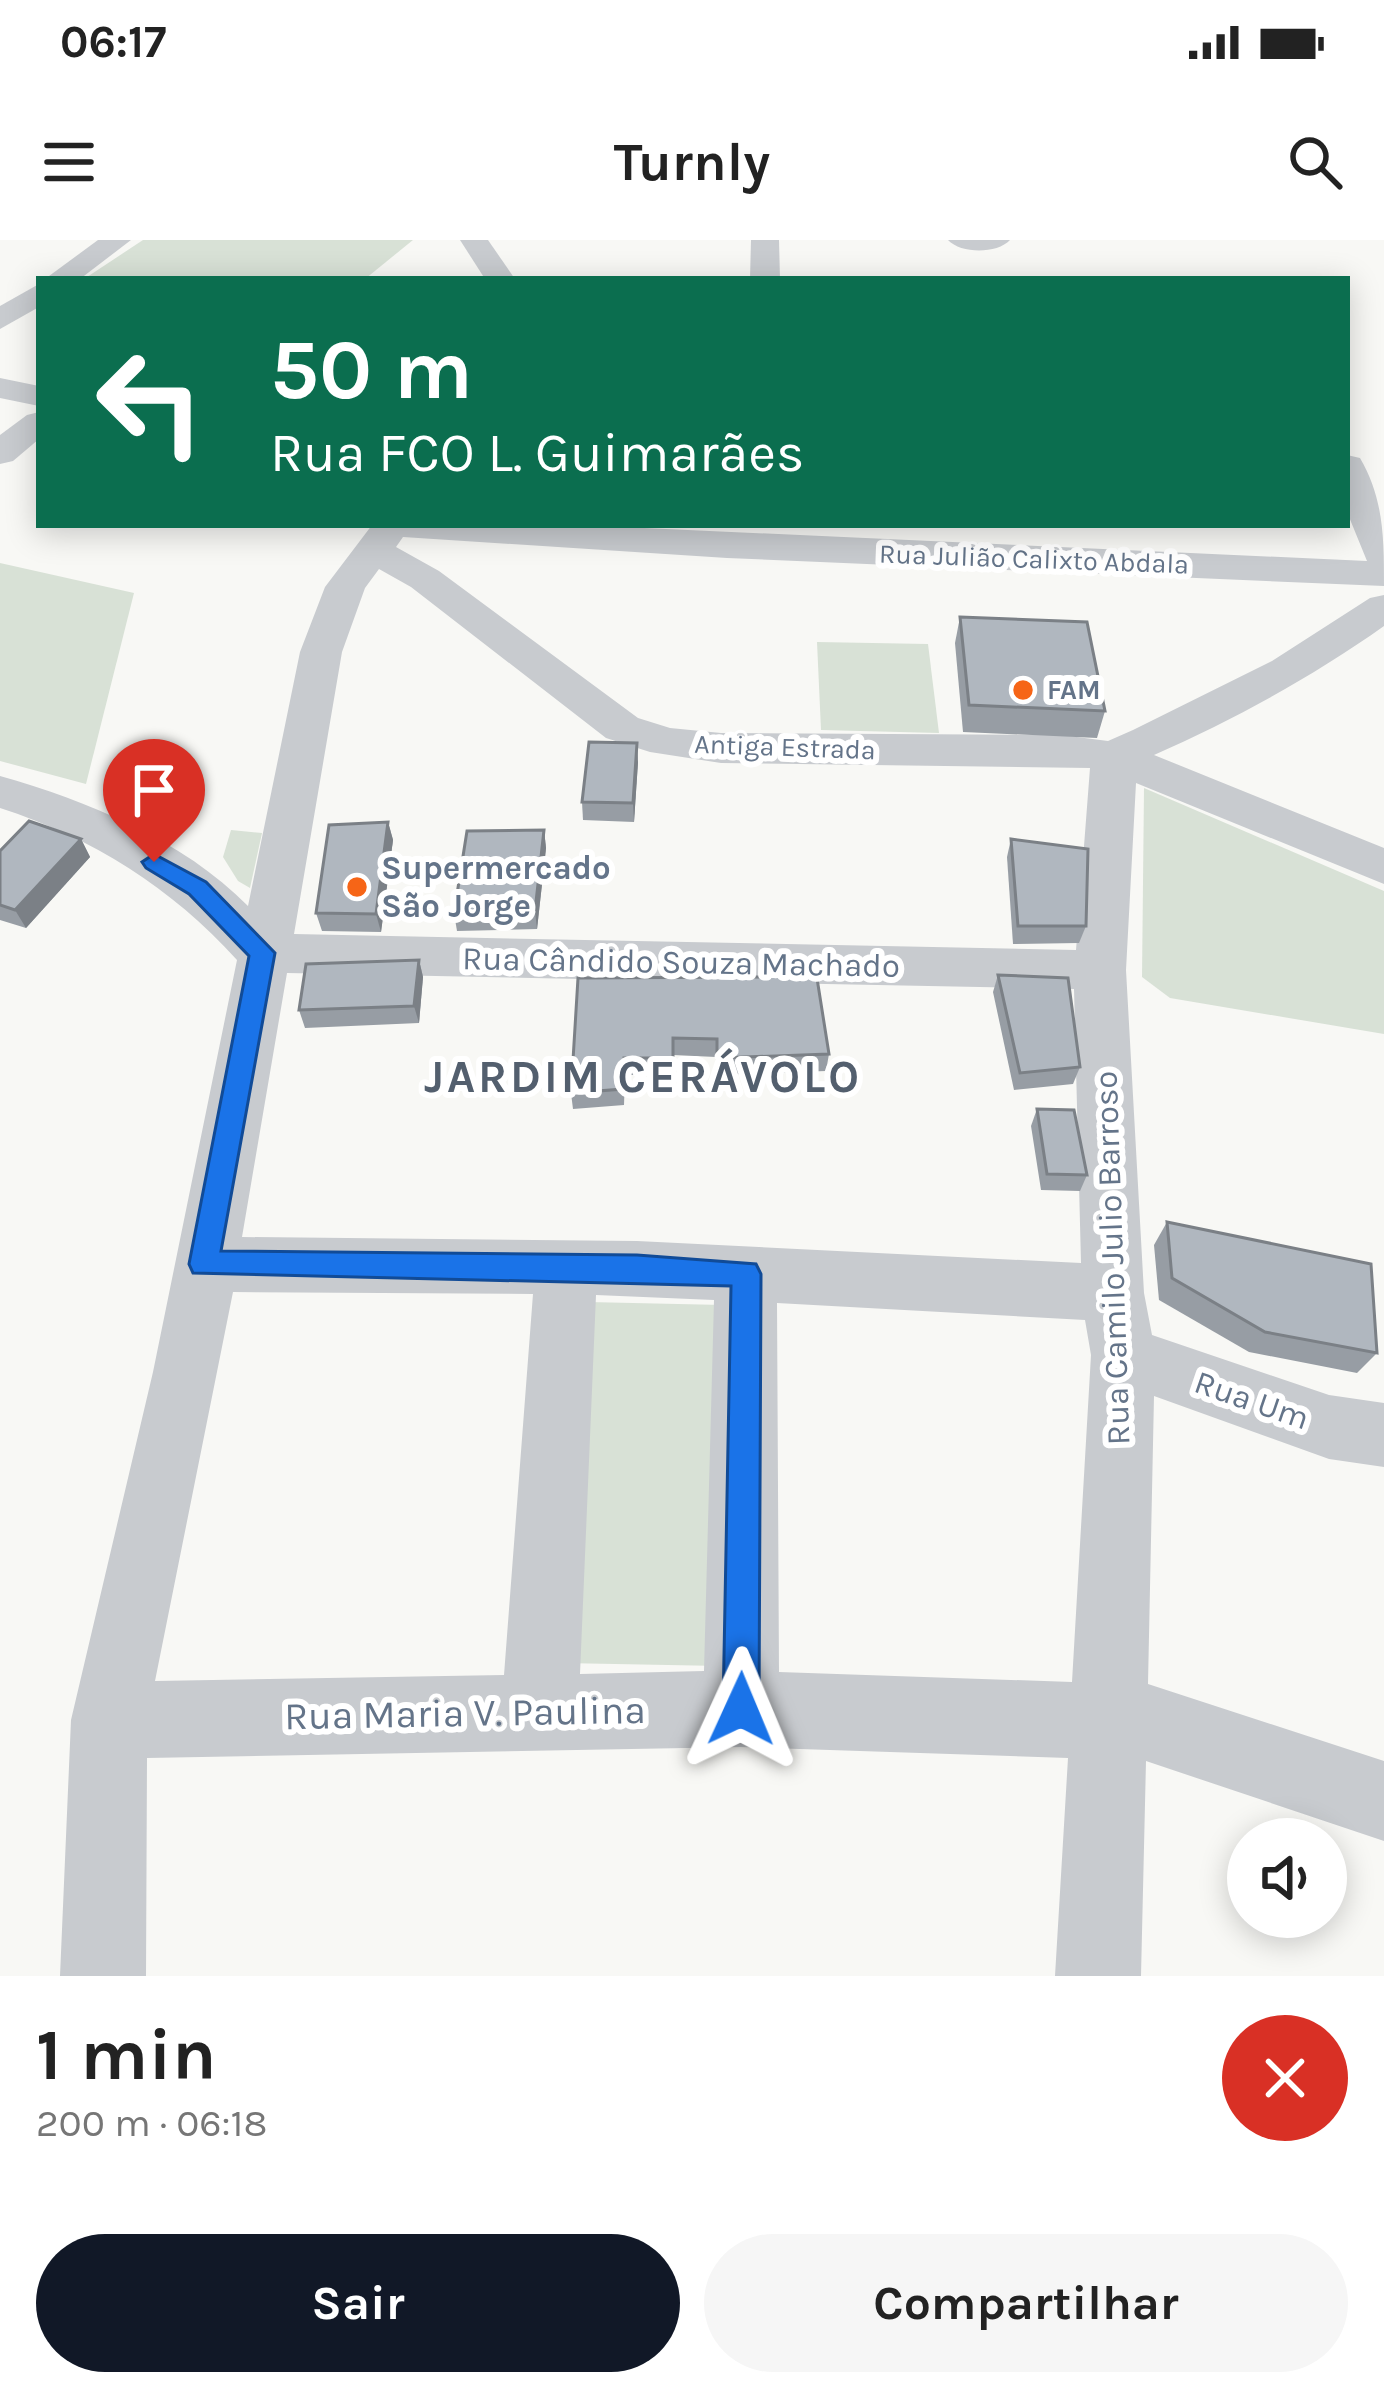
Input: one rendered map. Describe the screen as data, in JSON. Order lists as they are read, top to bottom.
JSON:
{
  "streets": {
    "street": [
      "Rua Julião Calixto Abdala",
      "Antiga Estrada",
      "Rua Cândido Souza Machado",
      "Rua Camilo Julio Barroso",
      "Rua Um",
      "Rua Maria V. Paulina"
    ]
  },
  "crossings": [
    ["Rua Julião Calixto Abdala", "Antiga Estrada"],
    ["Antiga Estrada", "Rua Camilo Julio Barroso"],
    ["Rua Cândido Souza Machado", "Rua Camilo Julio Barroso"],
    ["Rua Camilo Julio Barroso", "Rua Um"],
    ["Rua Camilo Julio Barroso", "Rua Maria V. Paulina"]
  ],
  "districts": ["JARDIM CERÁVOLO"],
  "places": ["FAM", "Supermercado São Jorge"],
  "page": {
    "status": "06:17",
    "header": "Turnly",
    "turn": ["50 m", "Rua FCO L. Guimarães"],
    "heading": ["1 min", "200 m · 06:18"],
    "buttons": ["Sair", "Compartilhar"]
  }
}
